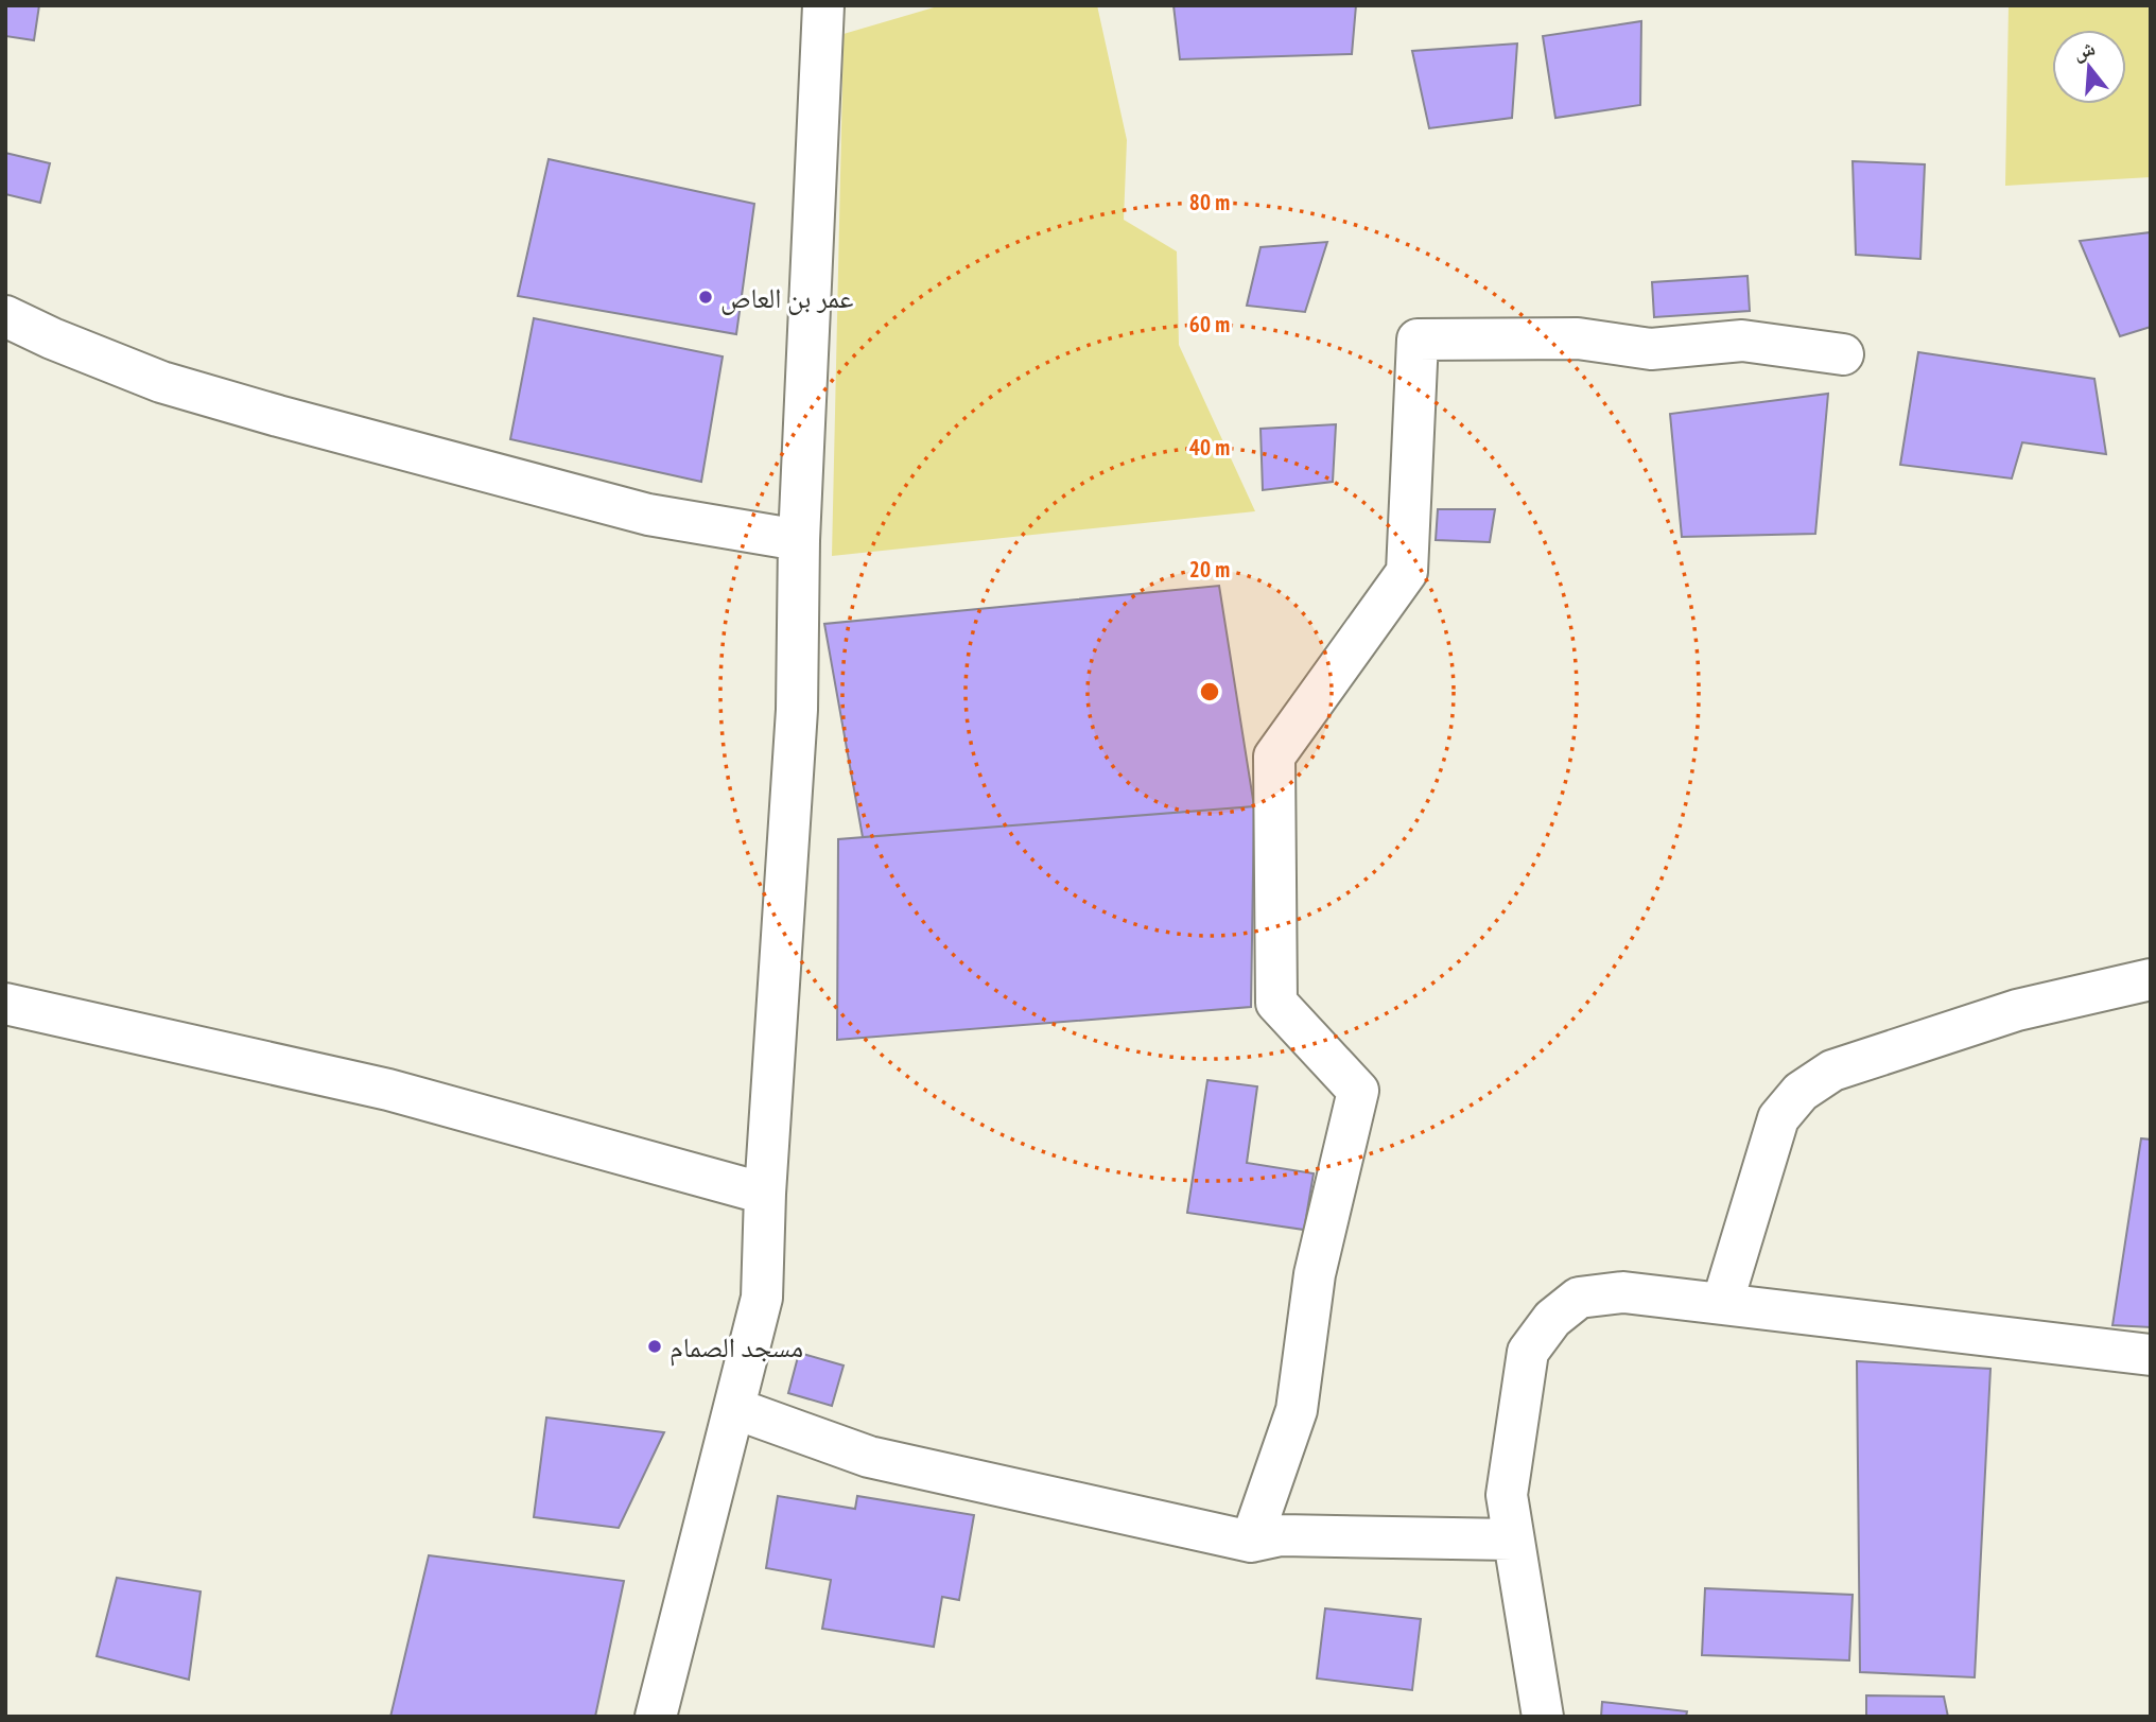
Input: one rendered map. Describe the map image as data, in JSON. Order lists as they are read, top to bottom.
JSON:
{
  "places": ["عمر بن العاص", "مسجد الصمام"],
  "north": "top",
  "rings": [
    "80 m",
    "60 m",
    "40 m",
    "20 m"
  ]
}
